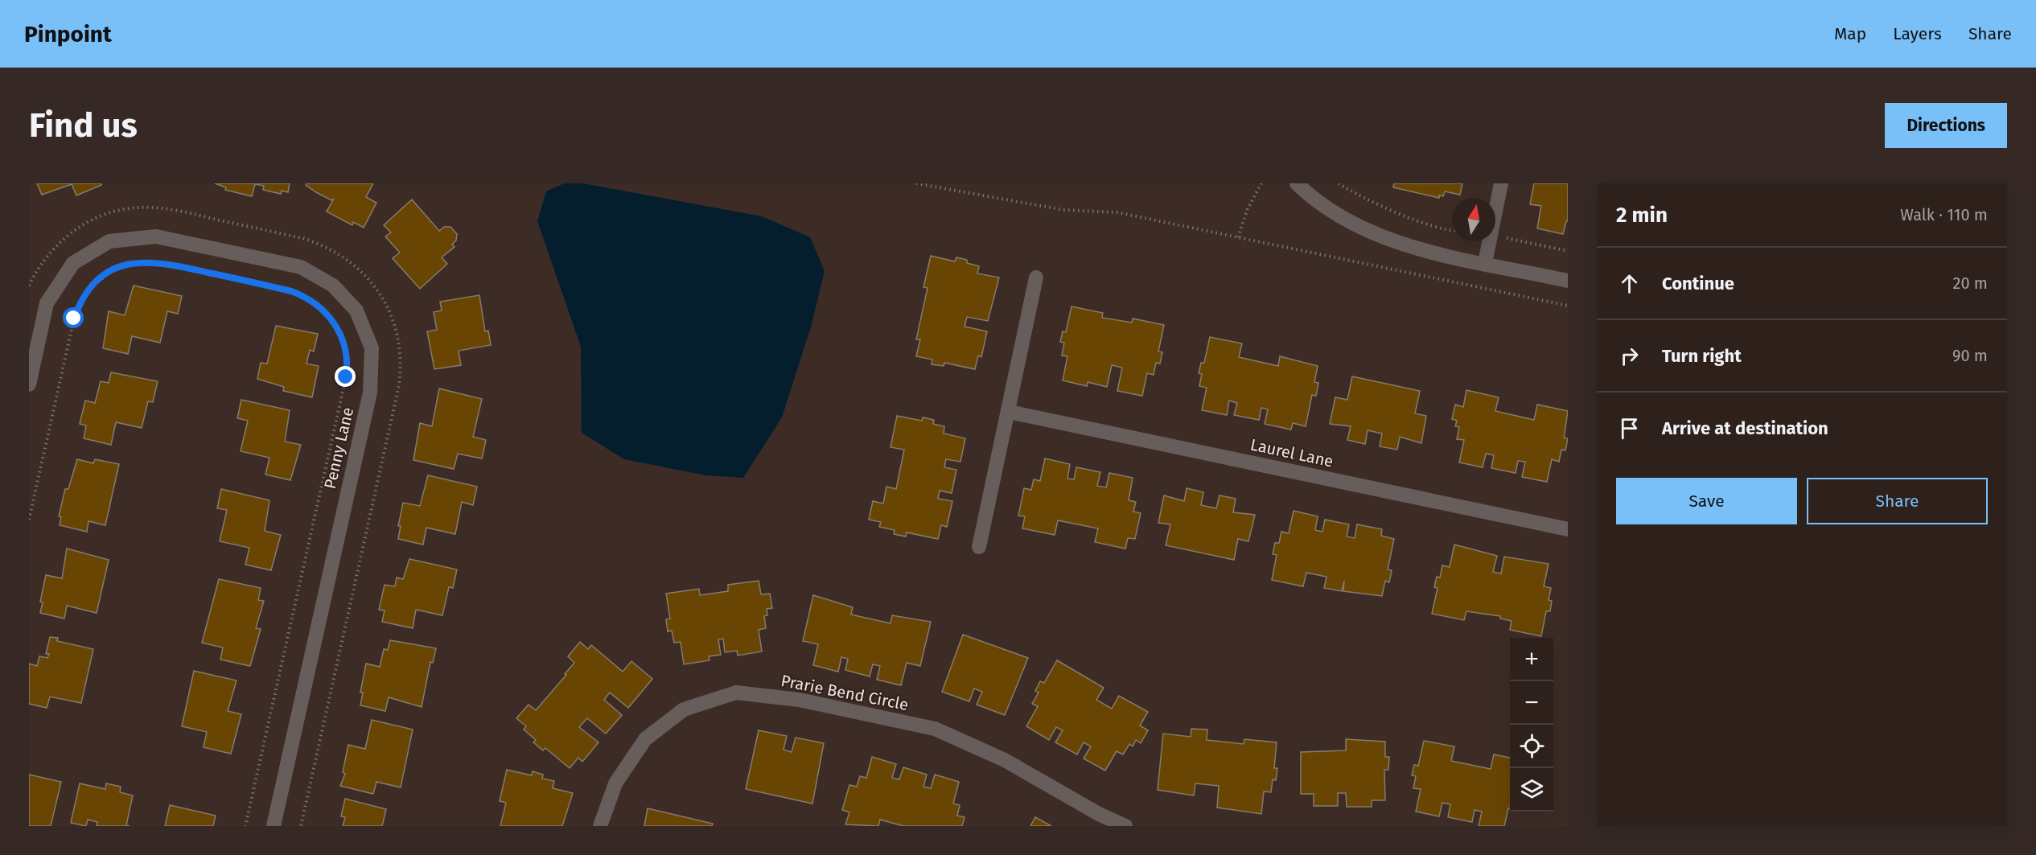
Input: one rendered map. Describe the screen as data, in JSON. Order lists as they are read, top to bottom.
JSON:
{
  "streets": {
    "street": ["Penny Lane", "Laurel Lane", "Prarie Bend Circle"]
  },
  "north": "top",
  "page": {
    "header": "Pinpoint",
    "nav": ["Map", "Layers", "Share"],
    "buttons": [
      "Directions",
      ["Save", "Share"]
    ],
    "title": "Find us",
    "heading": ["2 min", "Walk · 110 m"],
    "list": [
      ["Continue", "20 m"],
      ["Turn right", "90 m"],
      "Arrive at destination"
    ],
    "map_buttons": ["+", "−"]
  }
}
